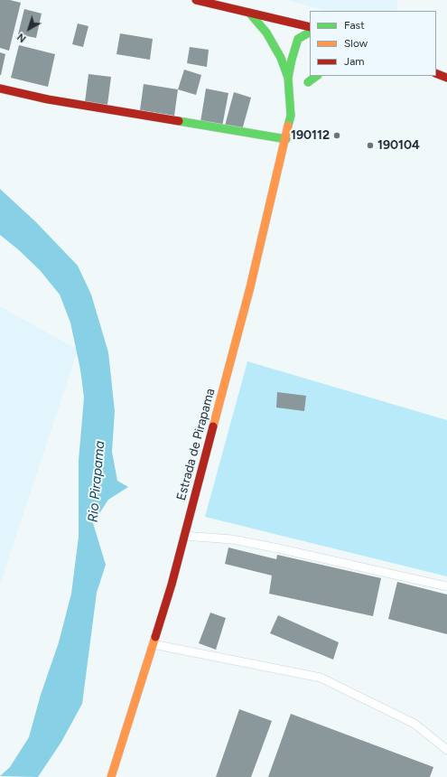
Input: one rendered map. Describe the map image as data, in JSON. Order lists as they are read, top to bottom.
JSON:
{
  "streets": {
    "main road": ["Estrada de Pirapama"]
  },
  "water": ["Rio Pirapama"],
  "places": ["190112", "190104"],
  "legend": ["Fast", "Slow", "Jam"],
  "north": "bottom left"
}
